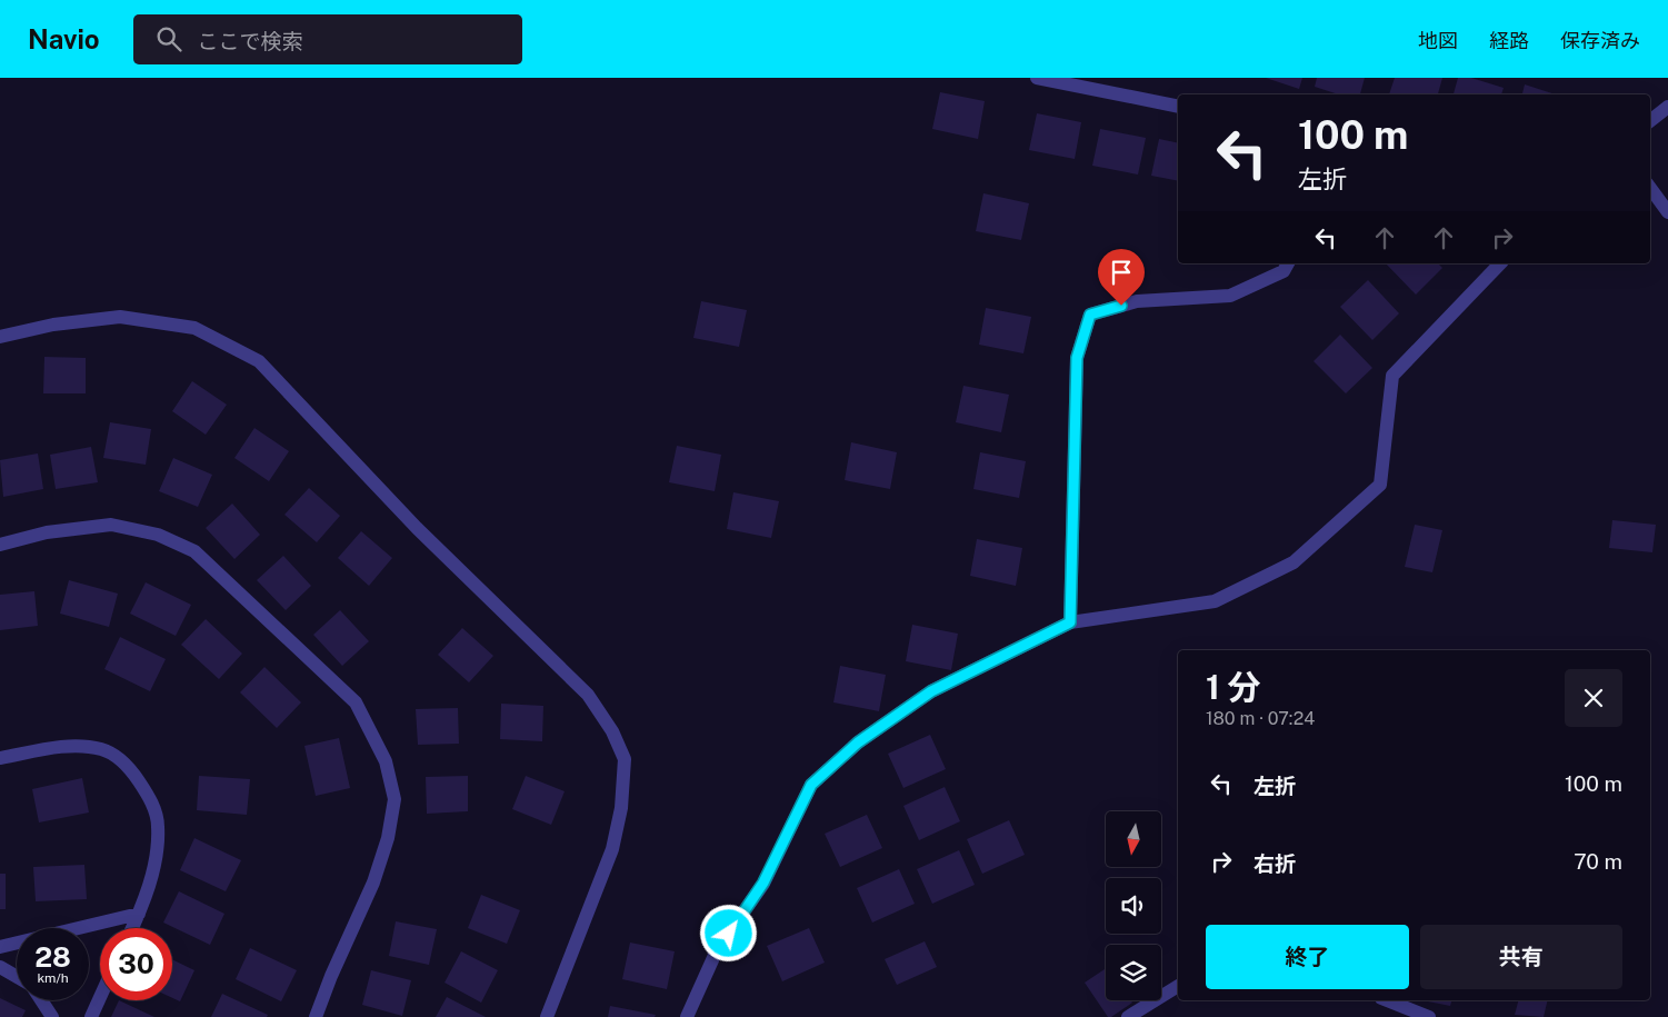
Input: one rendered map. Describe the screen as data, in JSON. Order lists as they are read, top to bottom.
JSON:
{
  "north": "bottom",
  "page": {
    "header": "Navio",
    "search": "ここで検索",
    "nav": ["地図", "経路", "保存済み"],
    "turn": ["100 m", "左折"],
    "heading": ["1 分", "180 m · 07:24"],
    "list": [
      {
        "name": "左折",
        "value": "100 m"
      },
      {
        "name": "右折",
        "value": "70 m"
      }
    ],
    "buttons": ["終了", "共有"],
    "speed": "28 km/h",
    "limit": "30"
  }
}
